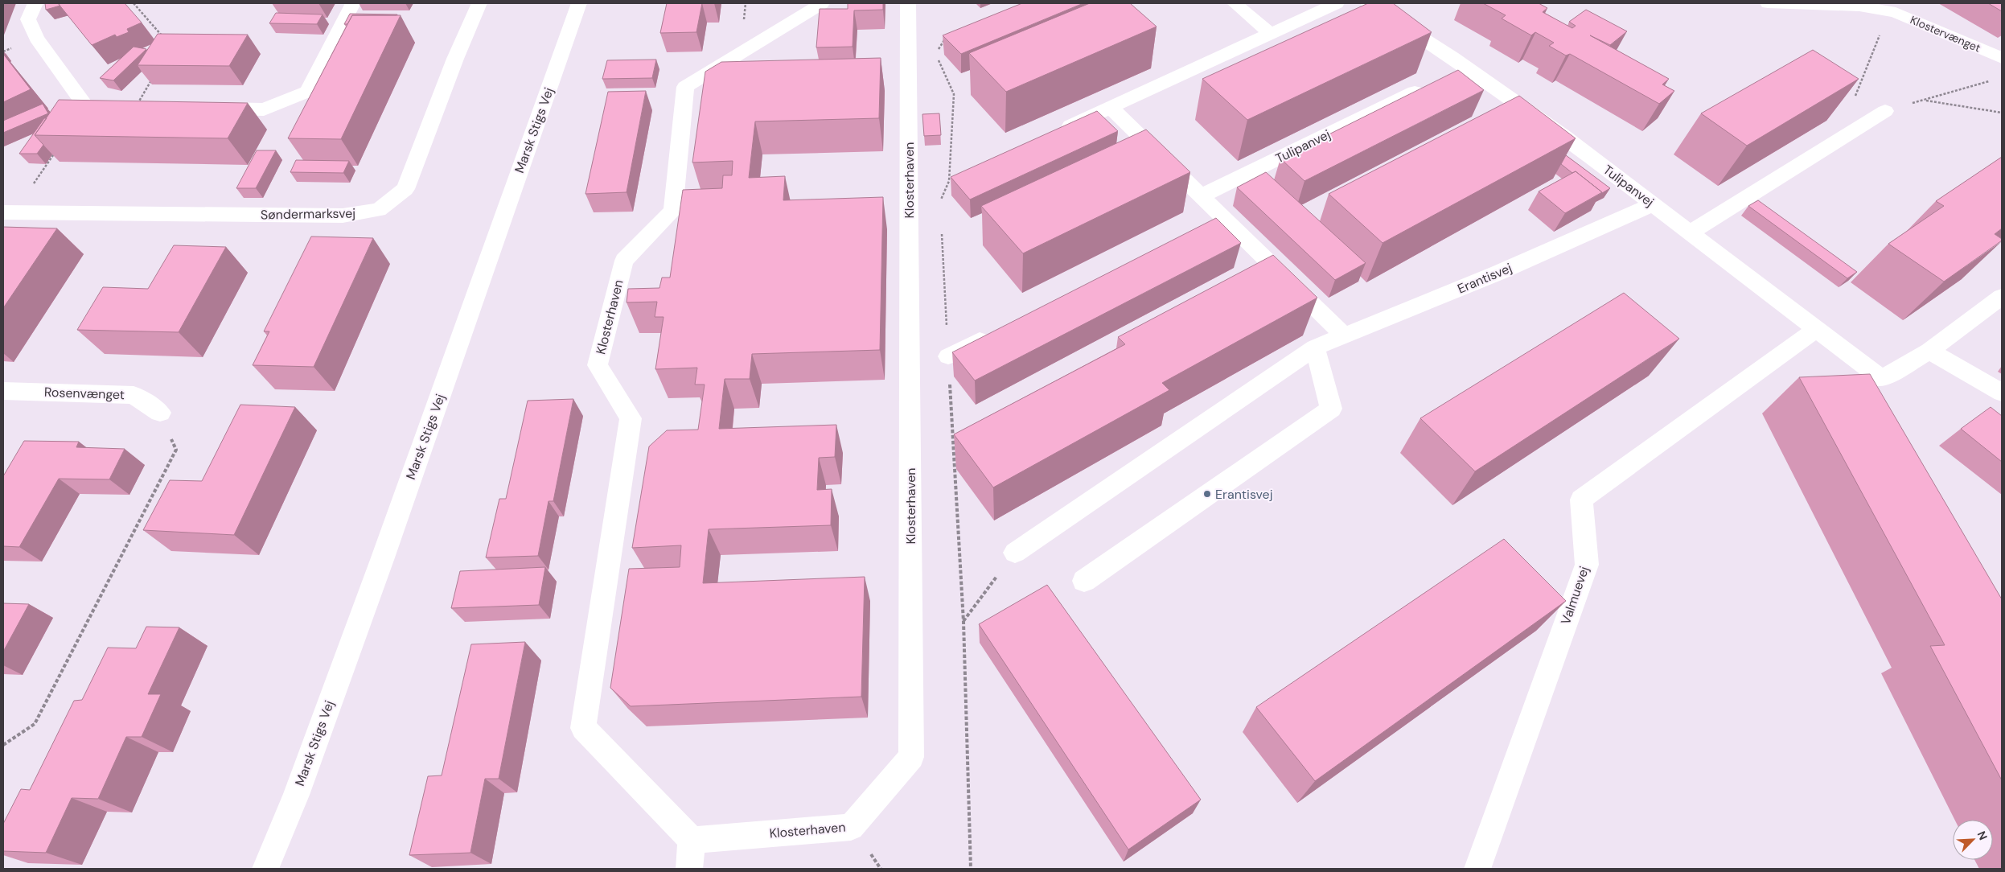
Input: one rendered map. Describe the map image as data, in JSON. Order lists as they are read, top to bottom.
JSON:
{
  "streets": {
    "street": [
      "Klostervænget",
      "Marsk Stigs Vej",
      "Tulipanvej",
      "Klosterhaven",
      "Søndermarksvej",
      "Erantisvej",
      "Rosenvænget",
      "Valmuevej"
    ]
  },
  "crossings": [
    ["Tulipanvej", "Erantisvej"],
    ["Tulipanvej", "Valmuevej"]
  ],
  "places": ["Erantisvej"],
  "north": "top right"
}
